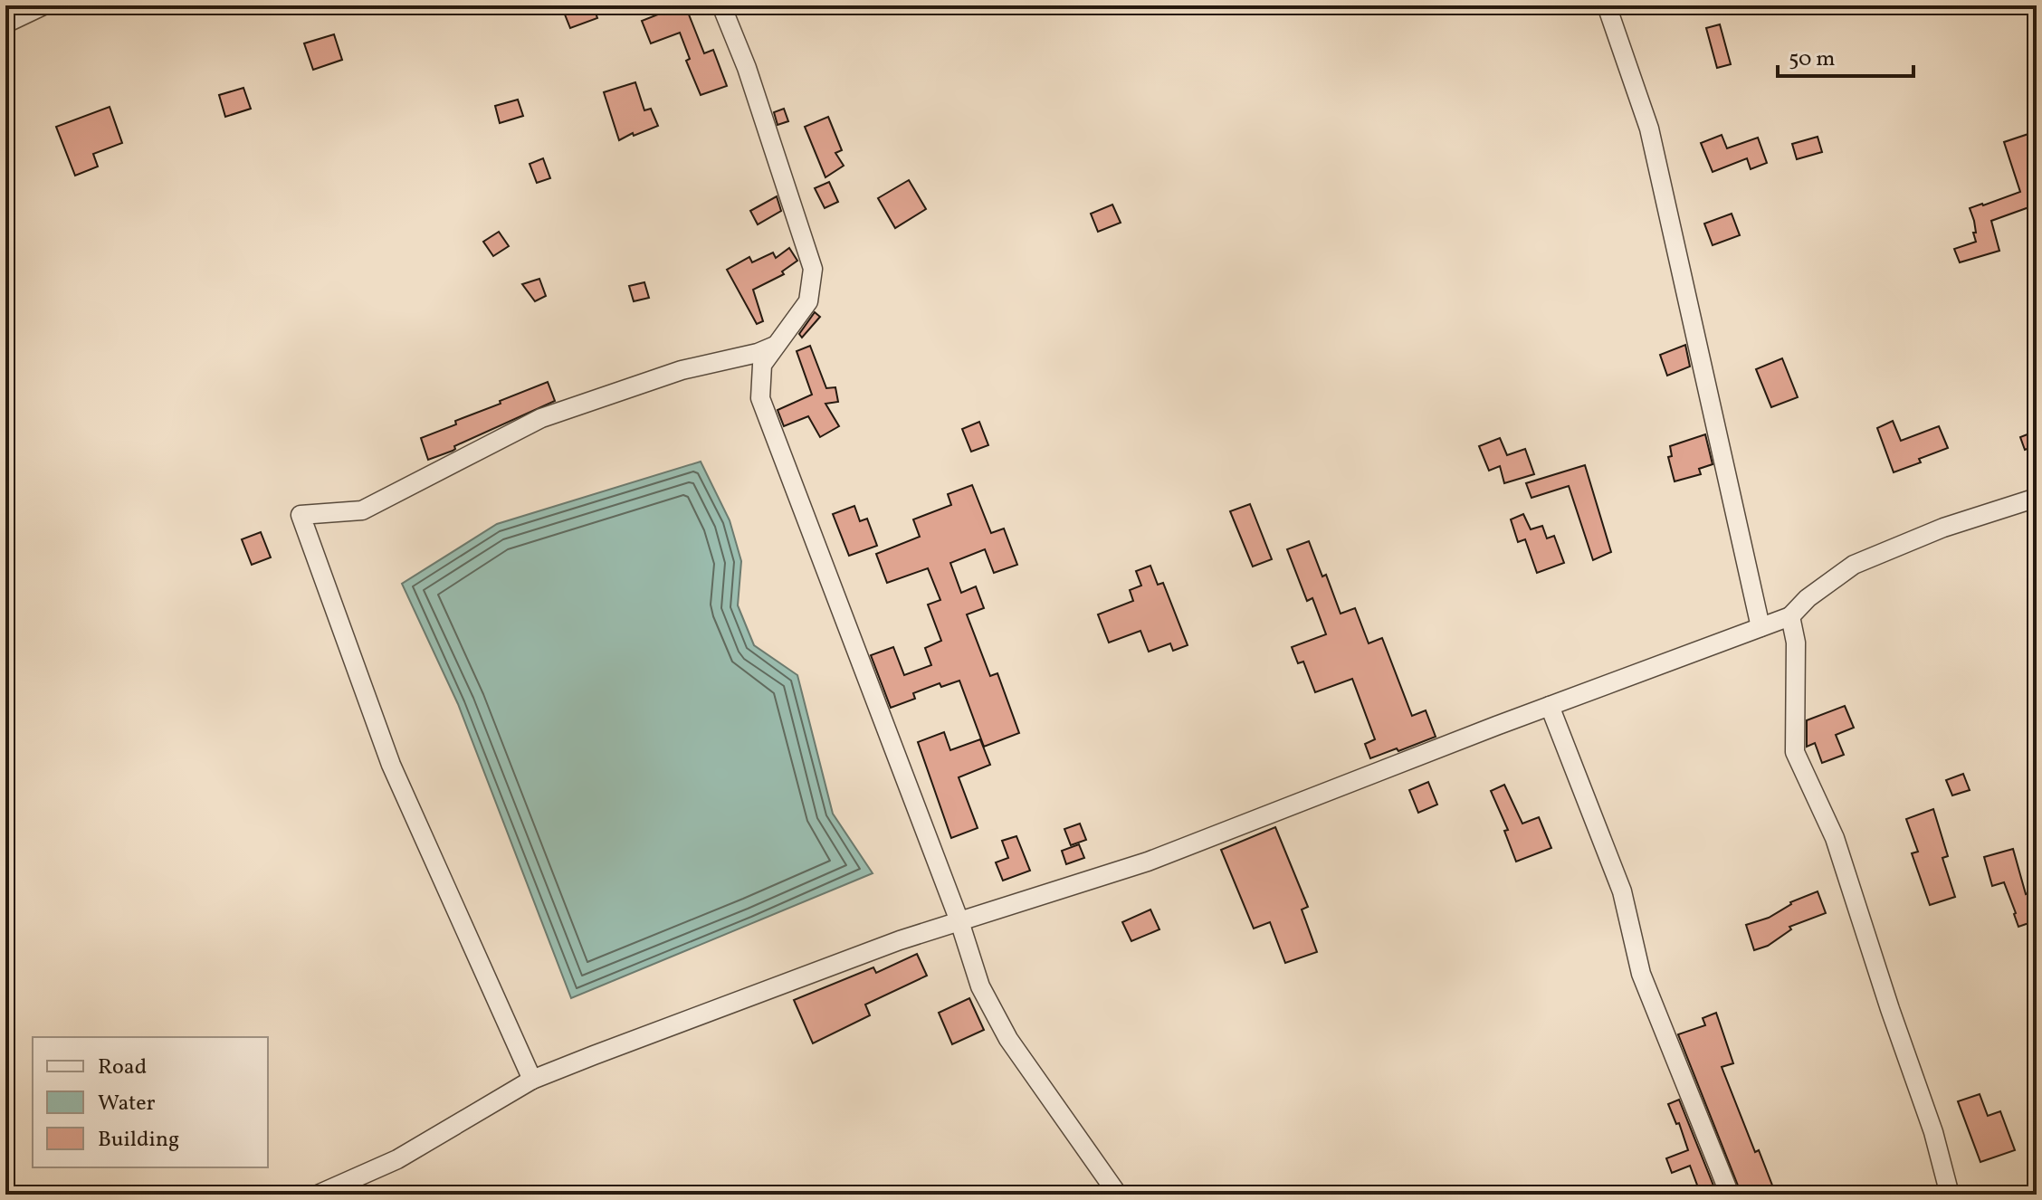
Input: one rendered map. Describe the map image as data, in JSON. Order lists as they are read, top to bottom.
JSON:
{
  "legend": ["Road", "Water", "Building"],
  "scale_bar": "50 m"
}
